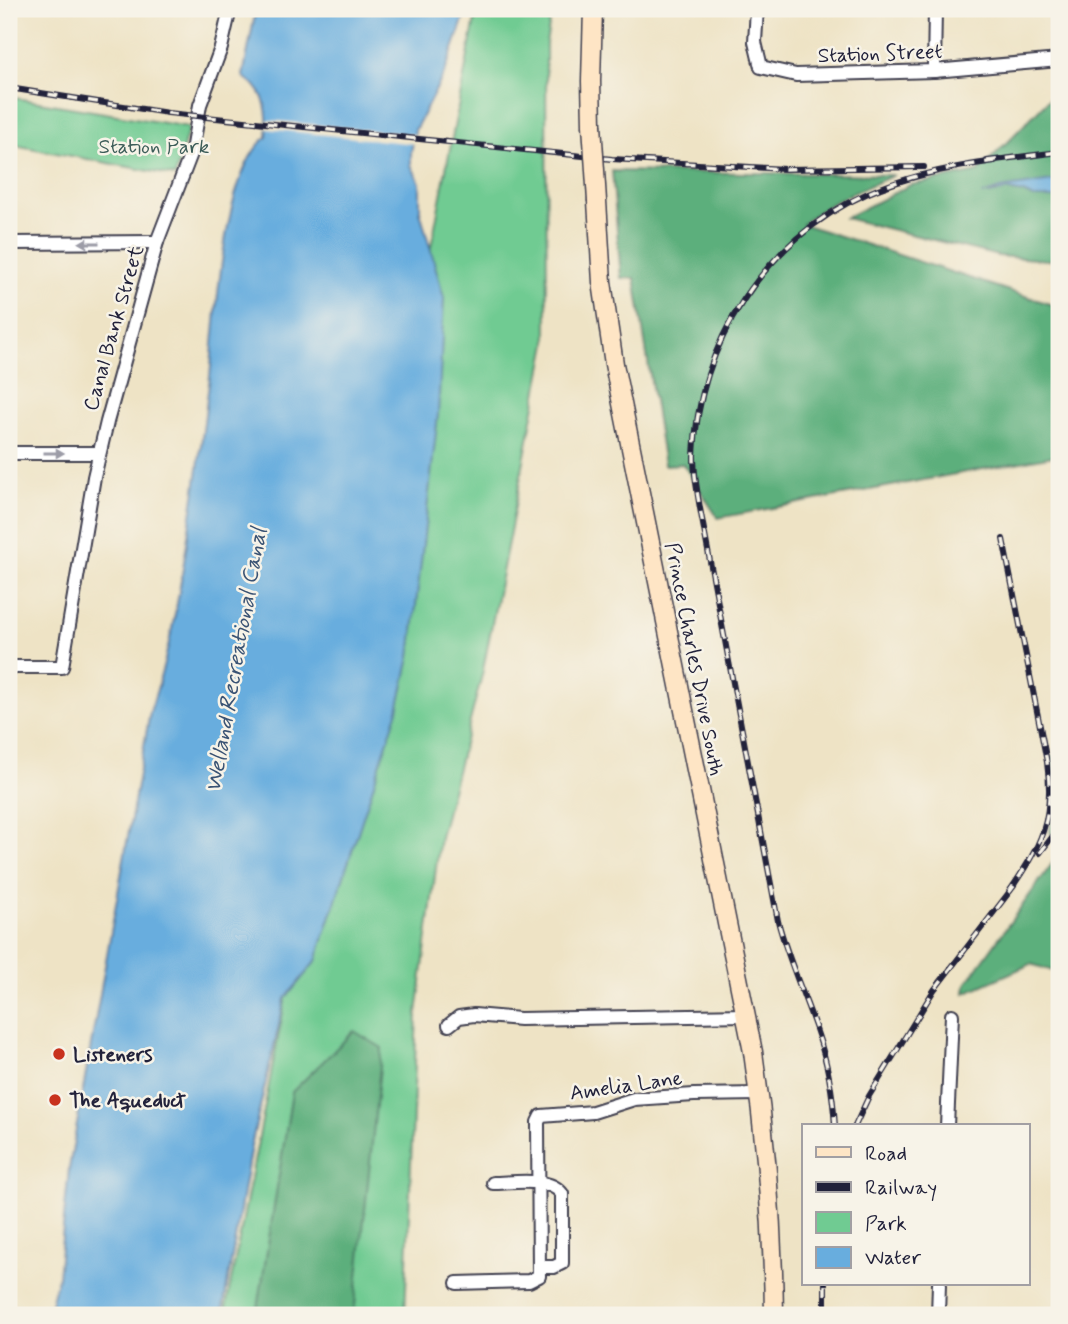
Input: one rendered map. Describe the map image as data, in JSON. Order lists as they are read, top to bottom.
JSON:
{
  "streets": {
    "main road": ["Prince Charles Drive South"],
    "street": ["Station Street", "Canal Bank Street", "Amelia Lane"]
  },
  "crossings": [
    ["Prince Charles Drive South", "Amelia Lane"]
  ],
  "water": ["Welland Recreational Canal"],
  "parks": ["Station Park"],
  "places": ["Listeners", "The Aqueduct"],
  "legend": [
    "Road",
    "Railway",
    "Park",
    "Water"
  ]
}
